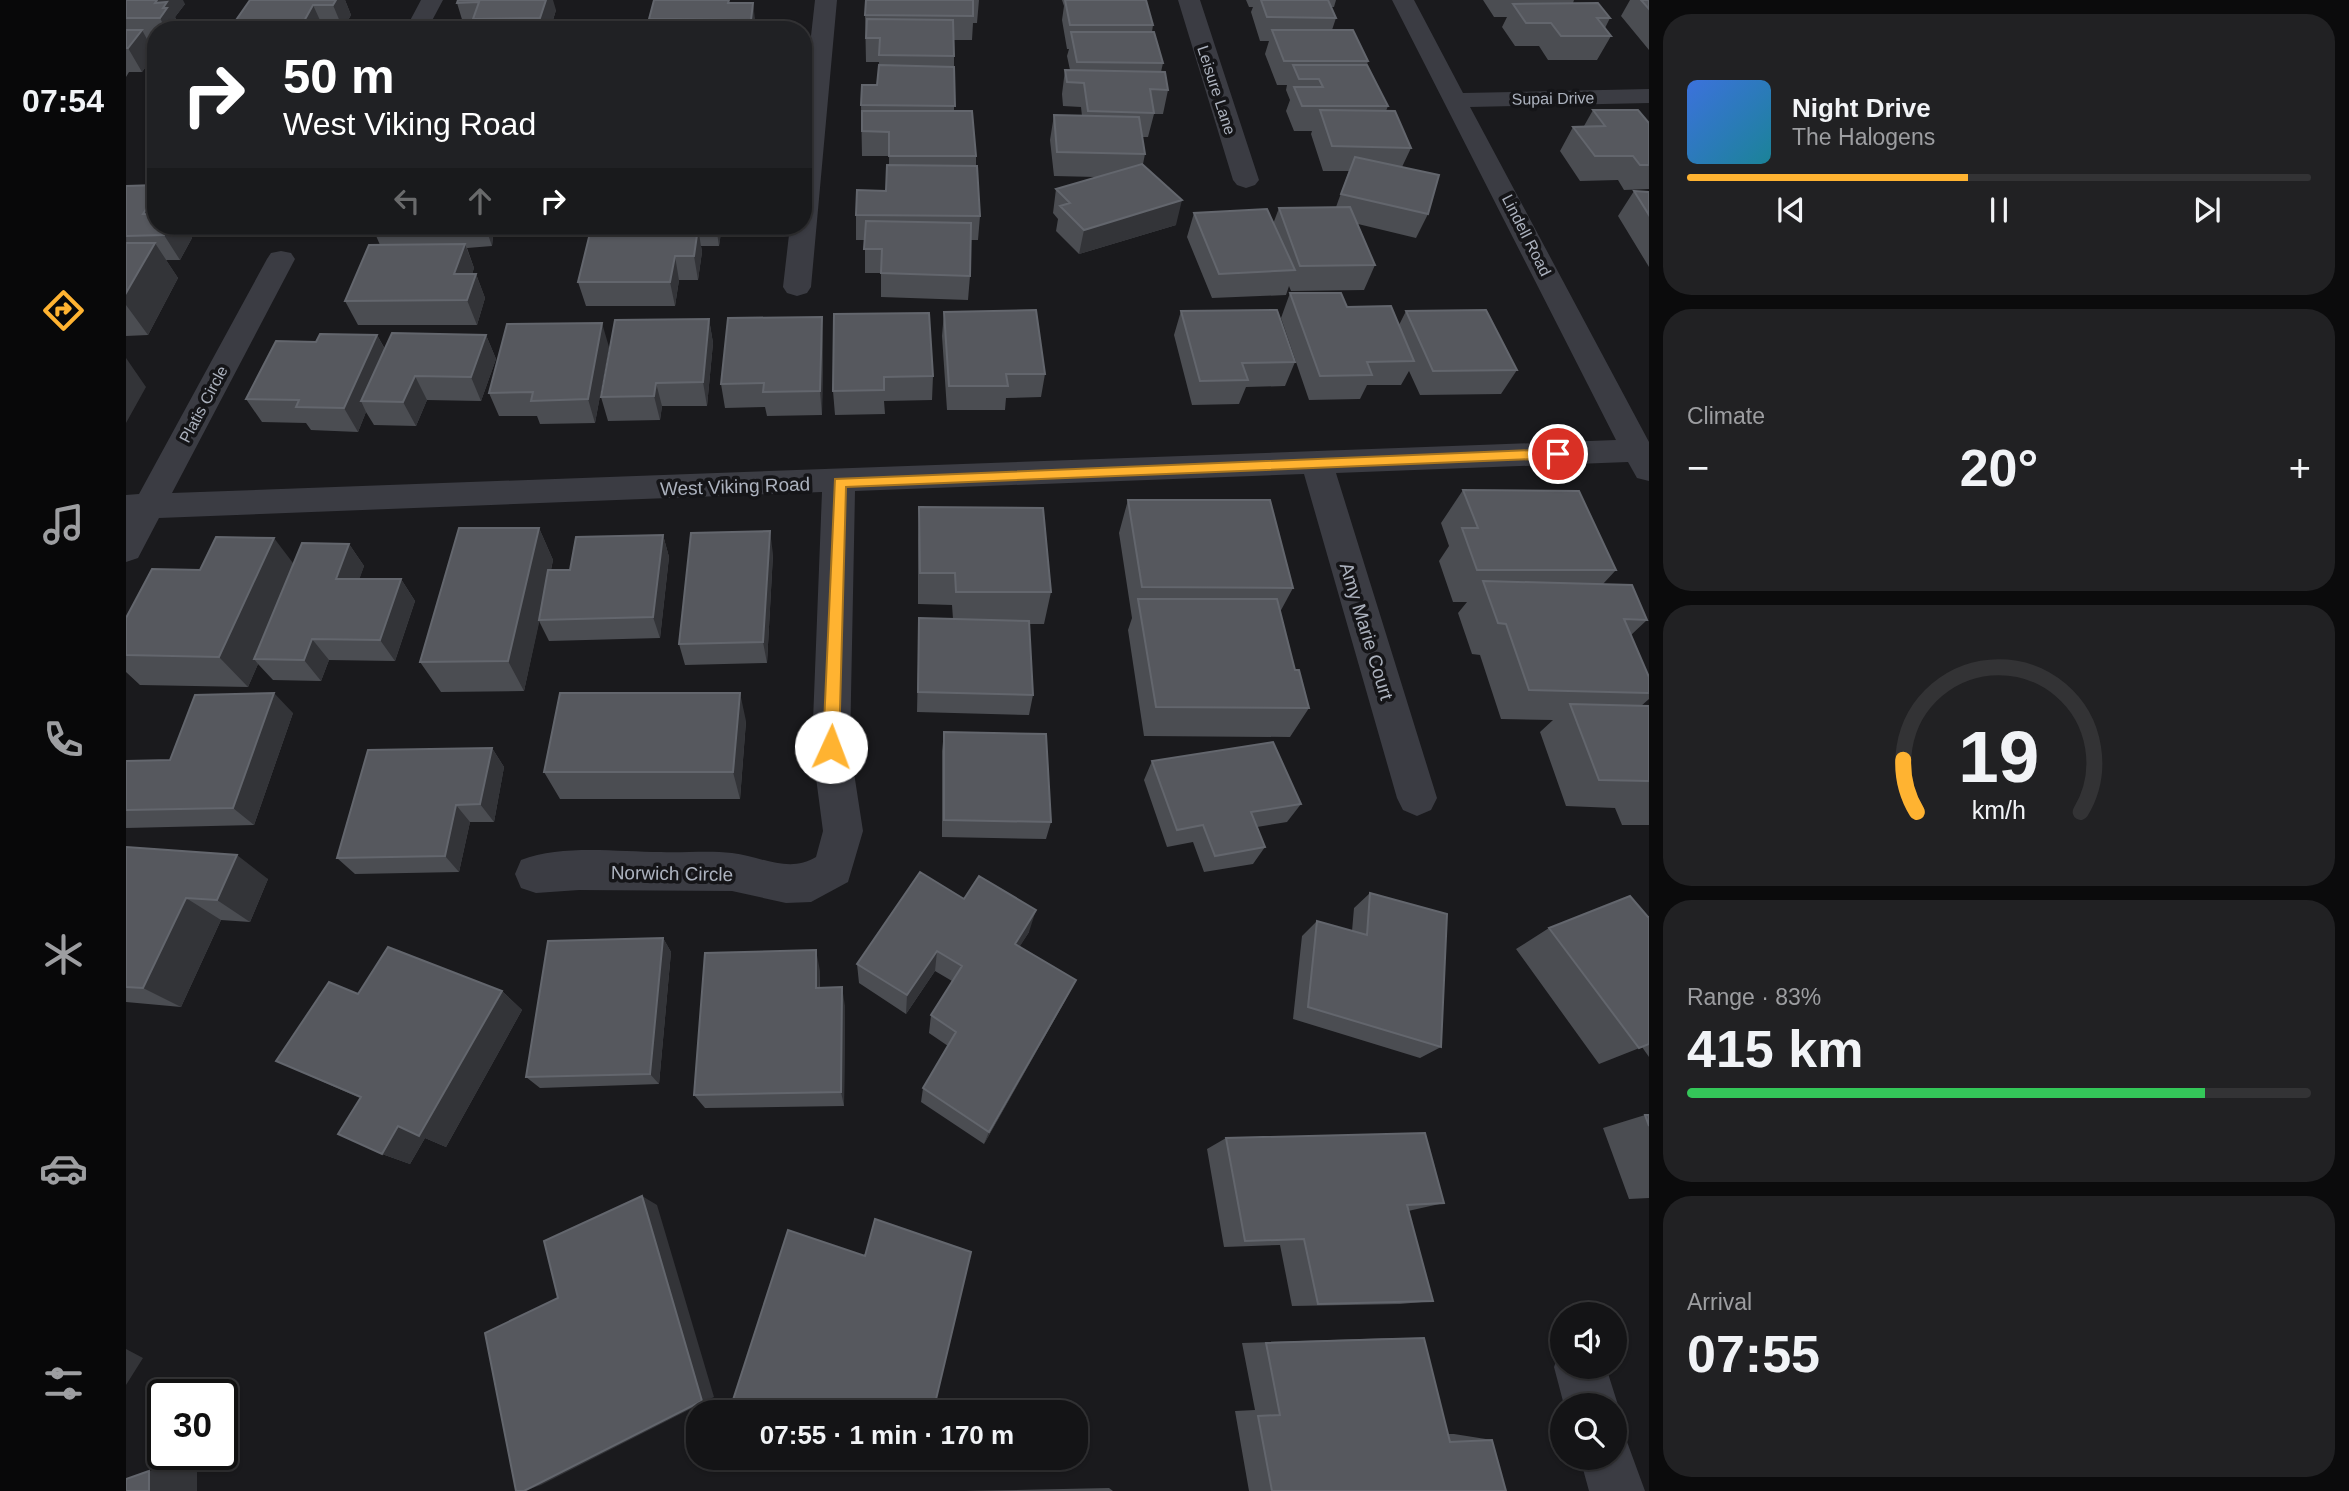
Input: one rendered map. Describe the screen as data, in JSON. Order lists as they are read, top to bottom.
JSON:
{
  "streets": {
    "street": [
      "Leisure Lane",
      "Supai Drive",
      "Lindell Road",
      "Platis Circle",
      "West Viking Road",
      "Amy Marie Court",
      "Norwich Circle"
    ]
  },
  "crossings": [
    ["Supai Drive", "Lindell Road"],
    ["Lindell Road", "West Viking Road"],
    ["Platis Circle", "West Viking Road"],
    ["West Viking Road", "Amy Marie Court"],
    ["West Viking Road", "Norwich Circle"]
  ],
  "page": {
    "tabs": "07:54",
    "turn": ["50 m", "West Viking Road"],
    "song": ["Night Drive", "The Halogens"],
    "tile": [
      "Climate",
      ["Range · 83%", "415 km"],
      ["Arrival", "07:55"]
    ],
    "heat": ["−", "20°", "+"],
    "limit": "30",
    "trip": "07:55 · 1 min · 170 m",
    "gauge": ["19", "km/h"]
  }
}
